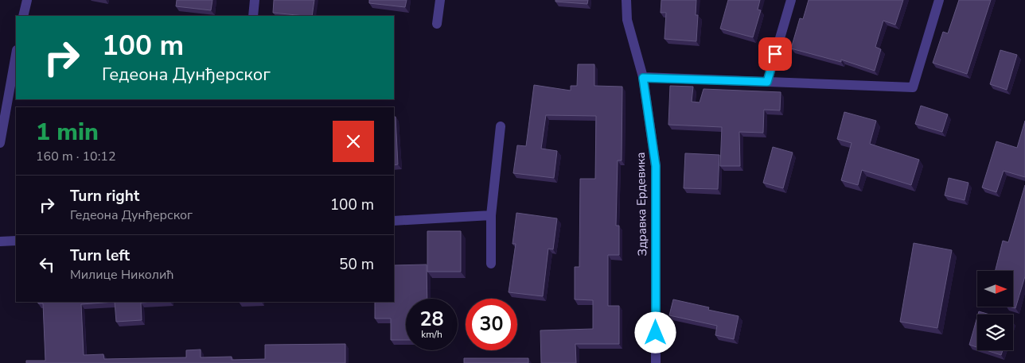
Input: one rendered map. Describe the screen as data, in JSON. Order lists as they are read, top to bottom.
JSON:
{
  "streets": {
    "street": ["Здравка Ердевика"]
  },
  "north": "right",
  "page": {
    "turn": ["100 m", "Гедеона Дунђерског"],
    "heading": ["1 min", "160 m · 10:12"],
    "list": [
      {
        "name": "Turn right",
        "note": "Гедеона Дунђерског",
        "value": "100 m"
      },
      {
        "name": "Turn left",
        "note": "Милице Николић",
        "value": "50 m"
      }
    ],
    "speed": "28 km/h",
    "limit": "30"
  }
}
